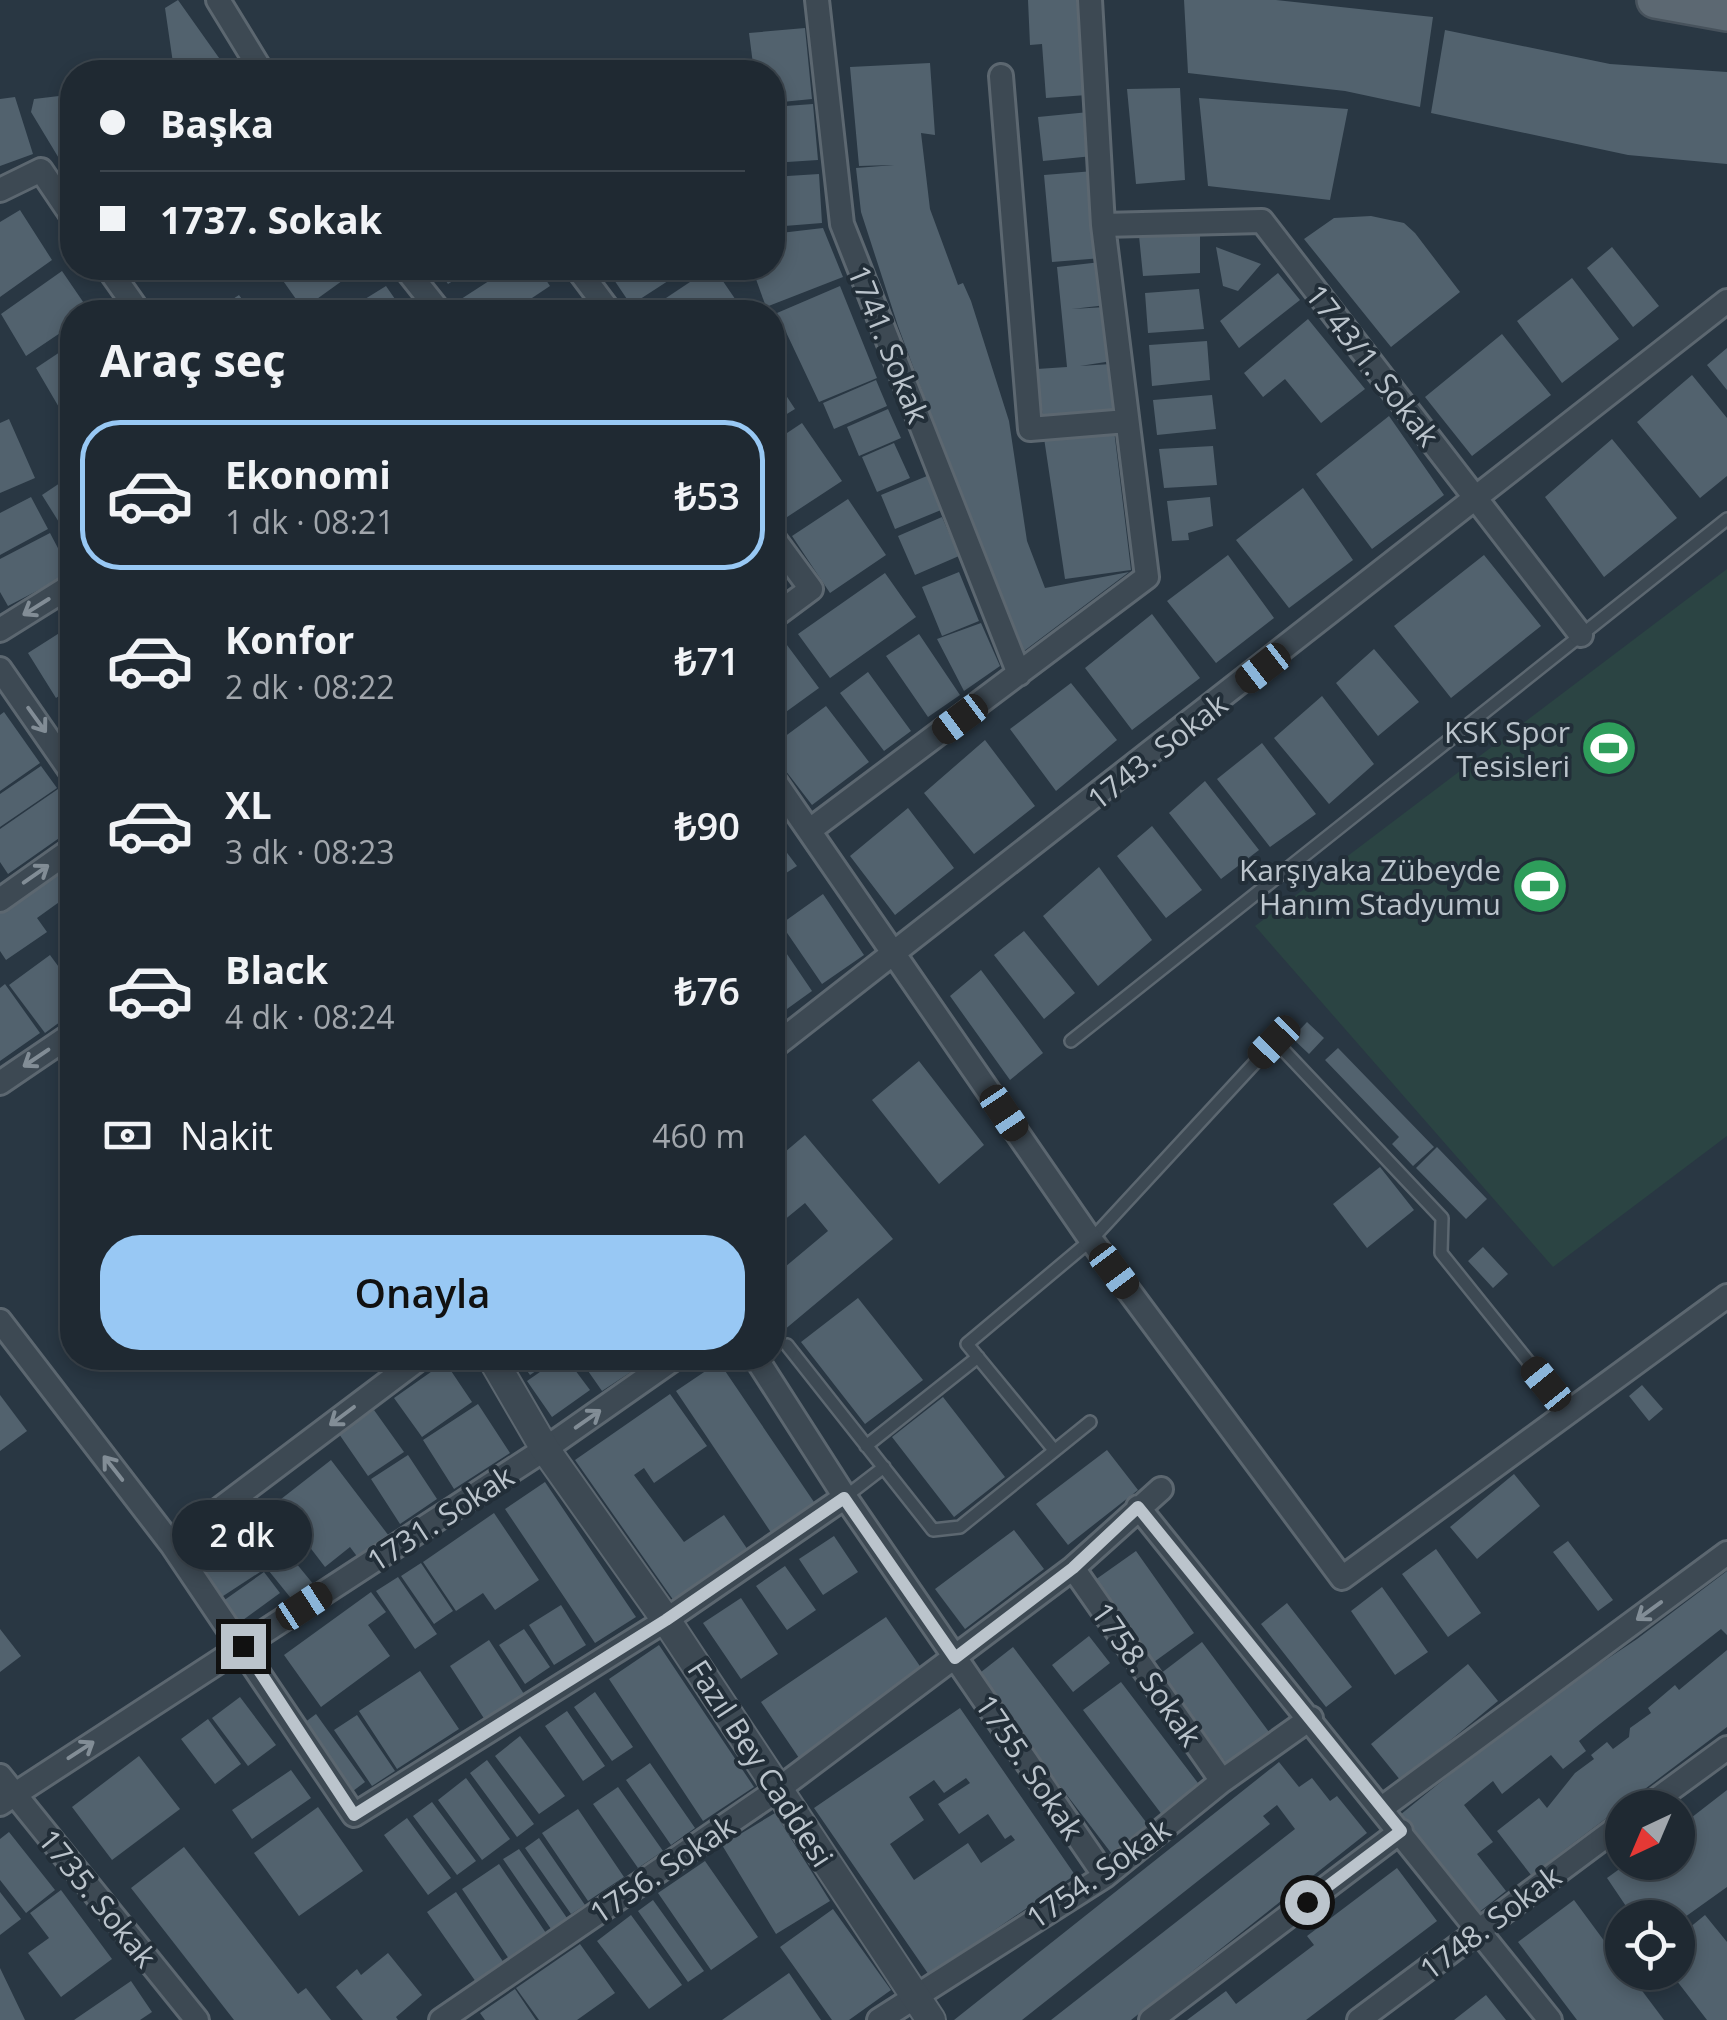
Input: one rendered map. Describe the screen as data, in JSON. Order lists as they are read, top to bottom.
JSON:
{
  "streets": {
    "street": [
      "1741. Sokak",
      "1743/1. Sokak",
      "1743. Sokak",
      "1731. Sokak",
      "1758. Sokak",
      "Fazıl Bey Caddesi",
      "1755. Sokak",
      "1756. Sokak",
      "1754. Sokak",
      "1735. Sokak",
      "1748. Sokak"
    ]
  },
  "crossings": [
    ["1743/1. Sokak", "1743. Sokak"],
    ["1731. Sokak", "Fazıl Bey Caddesi"],
    ["1731. Sokak", "1735. Sokak"],
    ["1758. Sokak", "1756. Sokak"],
    ["1758. Sokak", "1754. Sokak"],
    ["Fazıl Bey Caddesi", "1756. Sokak"],
    ["Fazıl Bey Caddesi", "1754. Sokak"],
    ["1755. Sokak", "1756. Sokak"],
    ["1755. Sokak", "1754. Sokak"]
  ],
  "one_way": ["1731. Sokak"],
  "places": {
    "sports": ["KSK Spor Tesisleri", "Karşıyaka Zübeyde Hanım Stadyumu"]
  },
  "north": "bottom left",
  "page": {
    "banner": ["Başka", "1737. Sokak"],
    "heading": "Araç seç",
    "list": [
      {
        "name": "Ekonomi",
        "note": "1 dk · 08:21",
        "value": "₺53"
      },
      {
        "name": "Konfor",
        "note": "2 dk · 08:22",
        "value": "₺71"
      },
      {
        "name": "XL",
        "note": "3 dk · 08:23",
        "value": "₺90"
      },
      {
        "name": "Black",
        "note": "4 dk · 08:24",
        "value": "₺76"
      }
    ],
    "pay": ["Nakit", "460 m"],
    "buttons": "Onayla",
    "bubble": "2 dk"
  }
}
